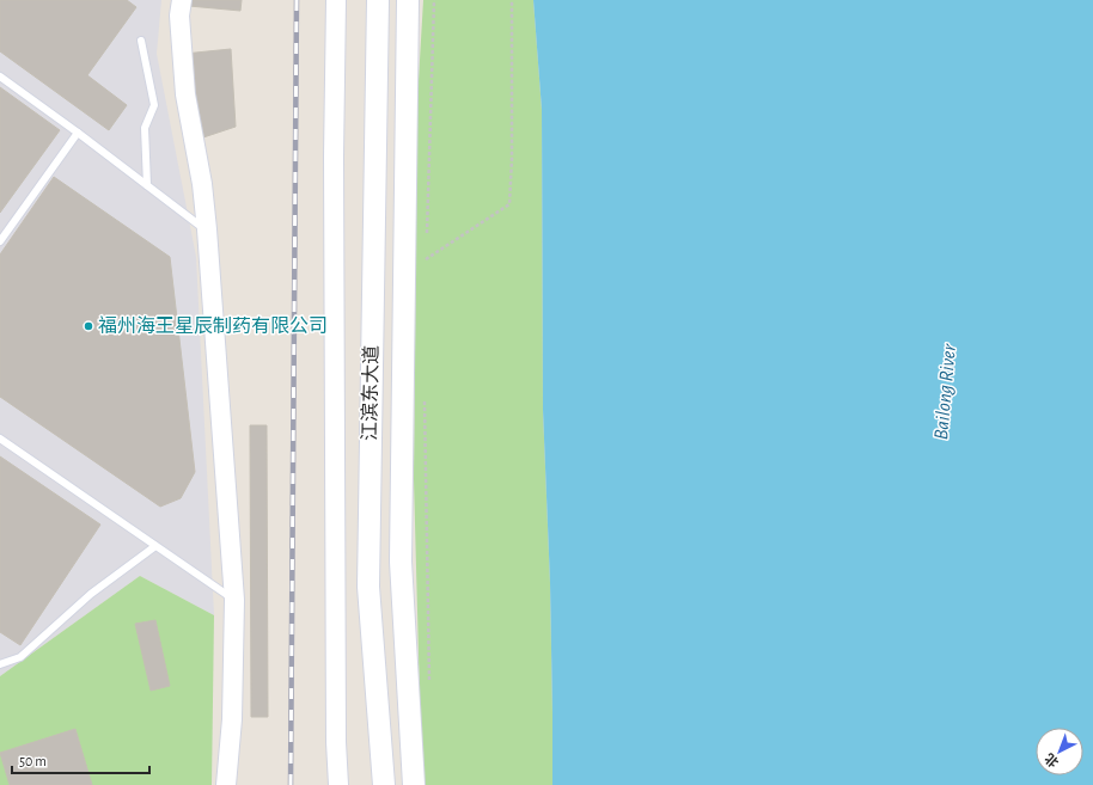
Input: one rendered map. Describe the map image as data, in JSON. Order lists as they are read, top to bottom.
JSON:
{
  "streets": {
    "main road": ["江滨东大道"]
  },
  "water": ["Bailong River"],
  "places": ["福州海王星辰制药有限公司"],
  "scale_bar": "50 m",
  "north": "bottom left"
}
